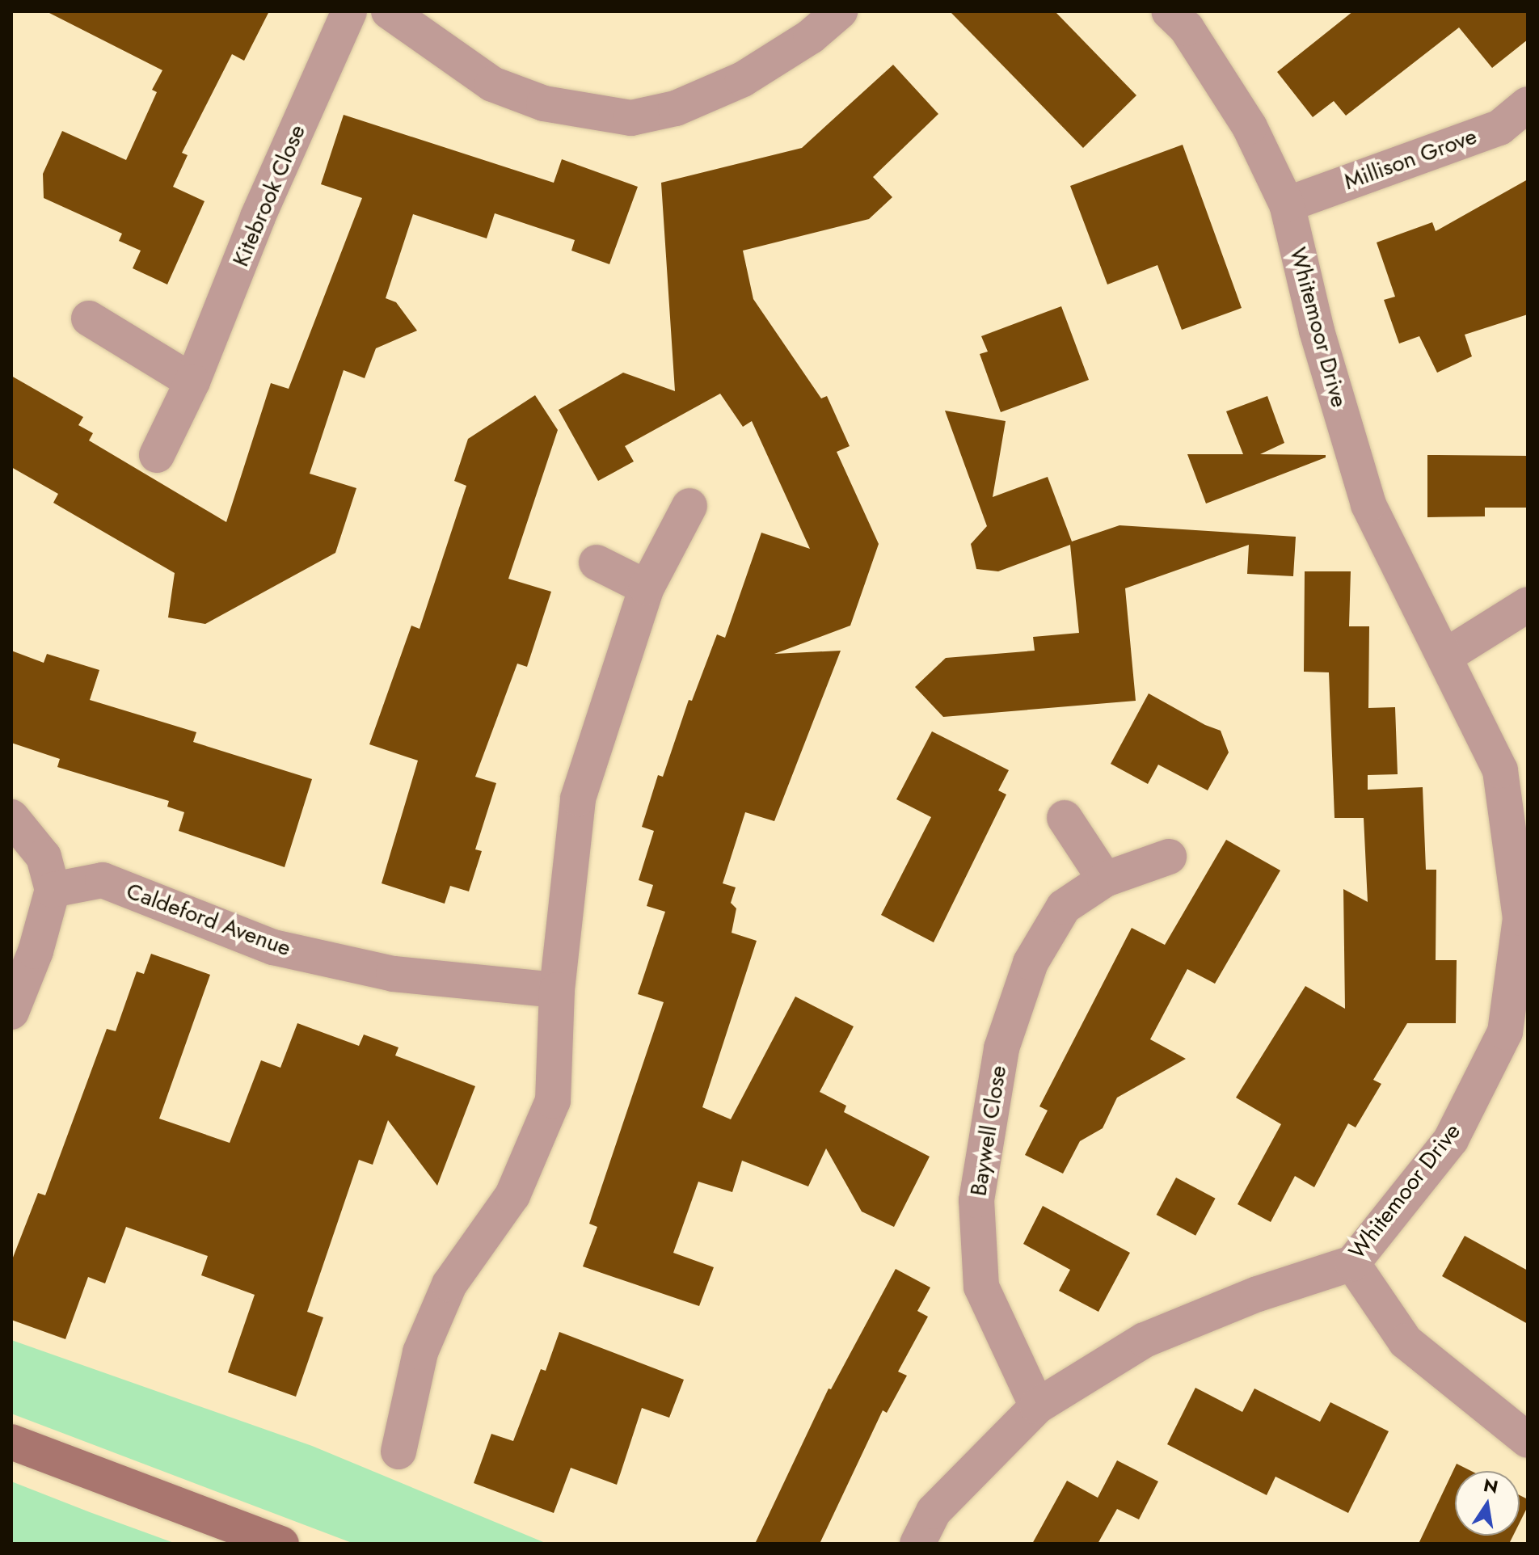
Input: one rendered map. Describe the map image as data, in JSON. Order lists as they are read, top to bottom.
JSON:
{
  "streets": {
    "street": [
      "Millison Grove",
      "Kitebrook Close",
      "Whitemoor Drive",
      "Caldeford Avenue",
      "Baywell Close"
    ]
  },
  "crossings": [
    ["Millison Grove", "Whitemoor Drive"],
    ["Whitemoor Drive", "Baywell Close"]
  ],
  "north": "top"
}
